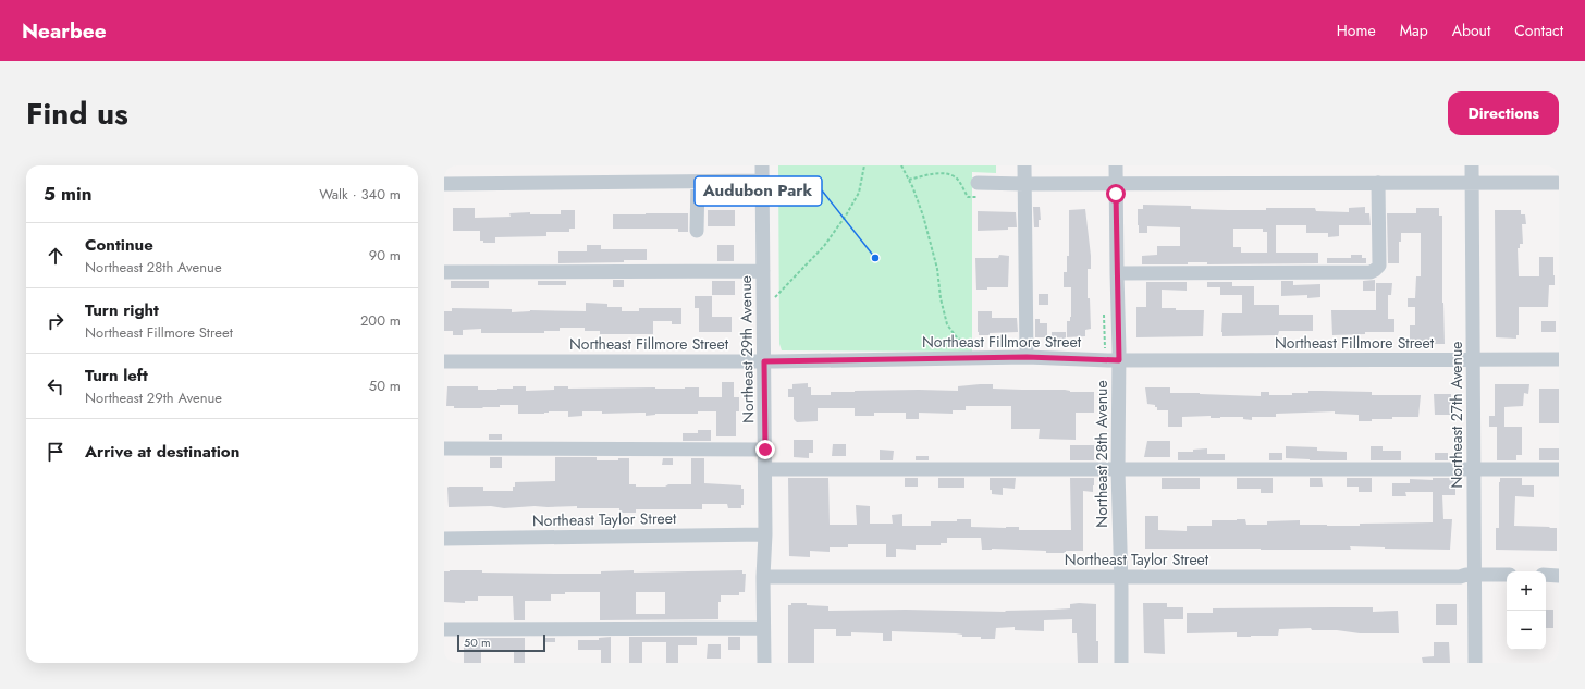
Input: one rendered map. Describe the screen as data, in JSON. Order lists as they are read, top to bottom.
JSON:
{
  "streets": {
    "street": [
      "Northeast Fillmore Street",
      "Northeast 29th Avenue",
      "Northeast 27th Avenue",
      "Northeast 28th Avenue",
      "Northeast Taylor Street"
    ]
  },
  "crossings": [
    ["Northeast Fillmore Street", "Northeast 29th Avenue"],
    ["Northeast Fillmore Street", "Northeast 27th Avenue"],
    ["Northeast Fillmore Street", "Northeast 28th Avenue"],
    ["Northeast 29th Avenue", "Northeast Taylor Street"],
    ["Northeast 27th Avenue", "Northeast Taylor Street"],
    ["Northeast 28th Avenue", "Northeast Taylor Street"]
  ],
  "places": ["Audubon Park"],
  "scale_bar": "50 m",
  "page": {
    "header": "Nearbee",
    "nav": [
      "Home",
      "Map",
      "About",
      "Contact"
    ],
    "title": "Find us",
    "buttons": "Directions",
    "heading": ["5 min", "Walk · 340 m"],
    "list": [
      ["Continue", "Northeast 28th Avenue", "90 m"],
      ["Turn right", "Northeast Fillmore Street", "200 m"],
      ["Turn left", "Northeast 29th Avenue", "50 m"],
      "Arrive at destination"
    ],
    "map_buttons": ["+", "−"],
    "scale": "50 m"
  }
}
